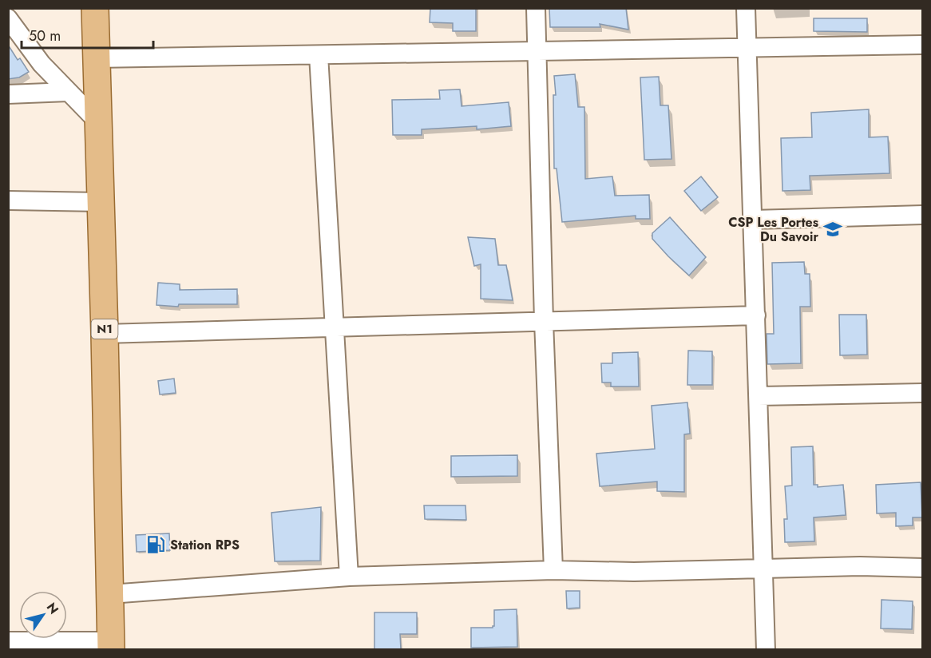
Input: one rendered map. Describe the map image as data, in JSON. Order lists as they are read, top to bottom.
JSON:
{
  "streets": {
    "main road": ["N1"]
  },
  "places": {
    "school or university": ["CSP Les Portes Du Savoir"],
    "fuel station": ["Station RPS"]
  },
  "scale_bar": "50 m",
  "north": "top right"
}
